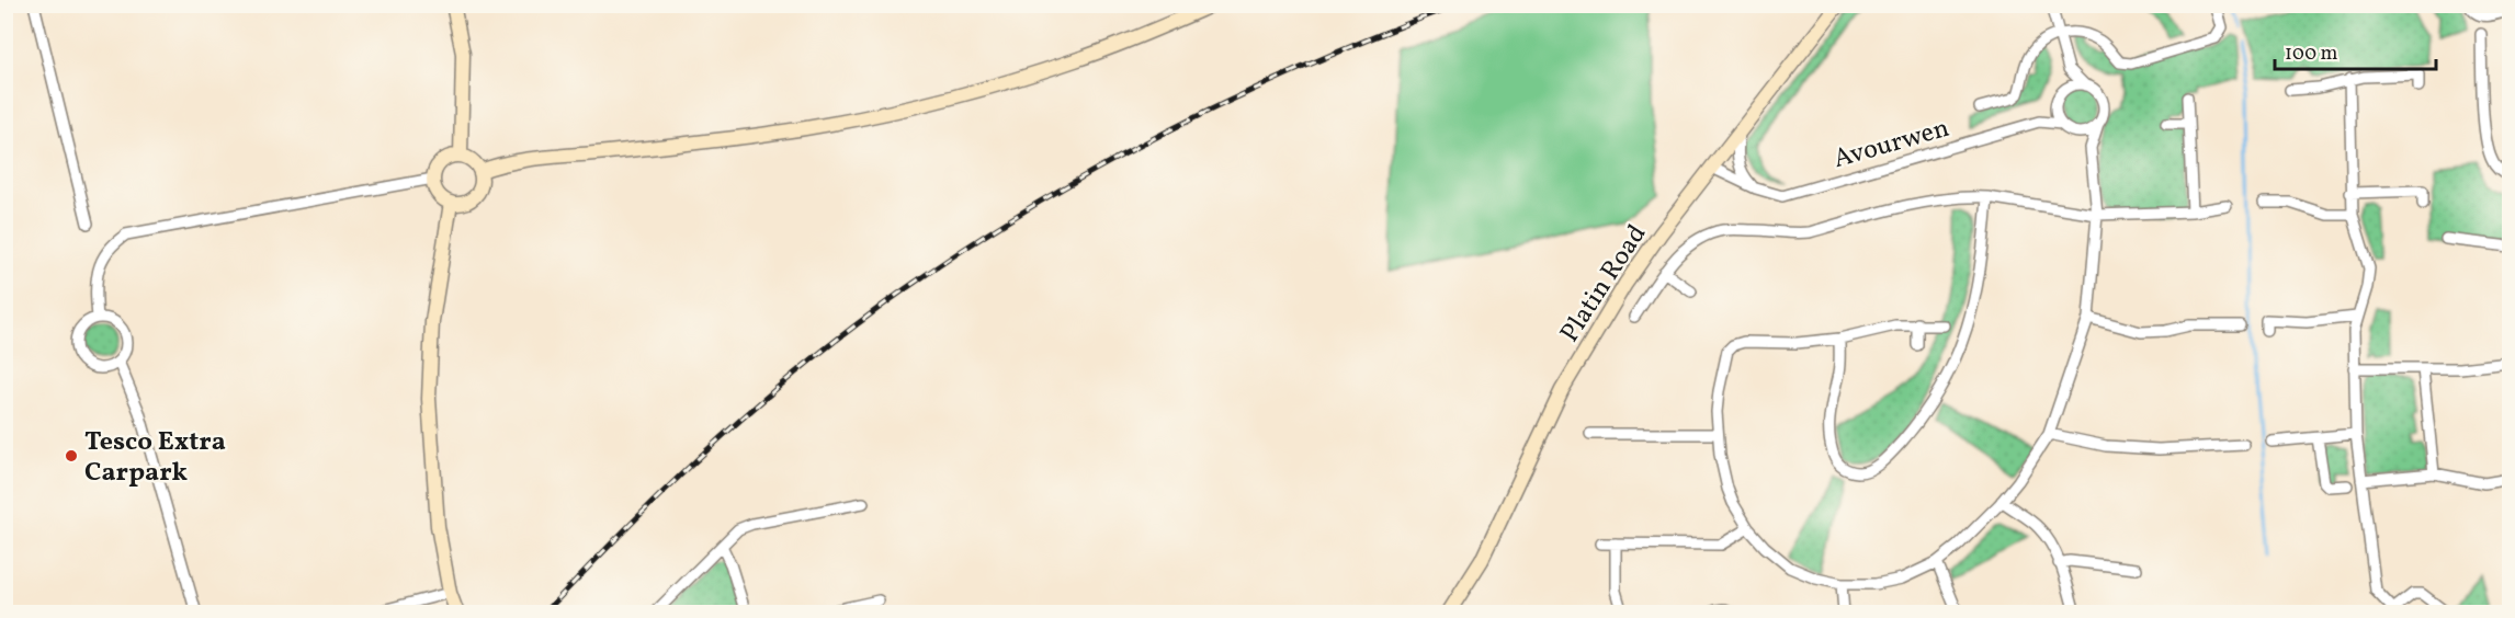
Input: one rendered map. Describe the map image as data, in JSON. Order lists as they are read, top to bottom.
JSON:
{
  "streets": {
    "street": ["Avourwen", "Platin Road"]
  },
  "crossings": [
    ["Avourwen", "Platin Road"]
  ],
  "places": ["Tesco Extra Carpark"],
  "scale_bar": "100 m"
}
